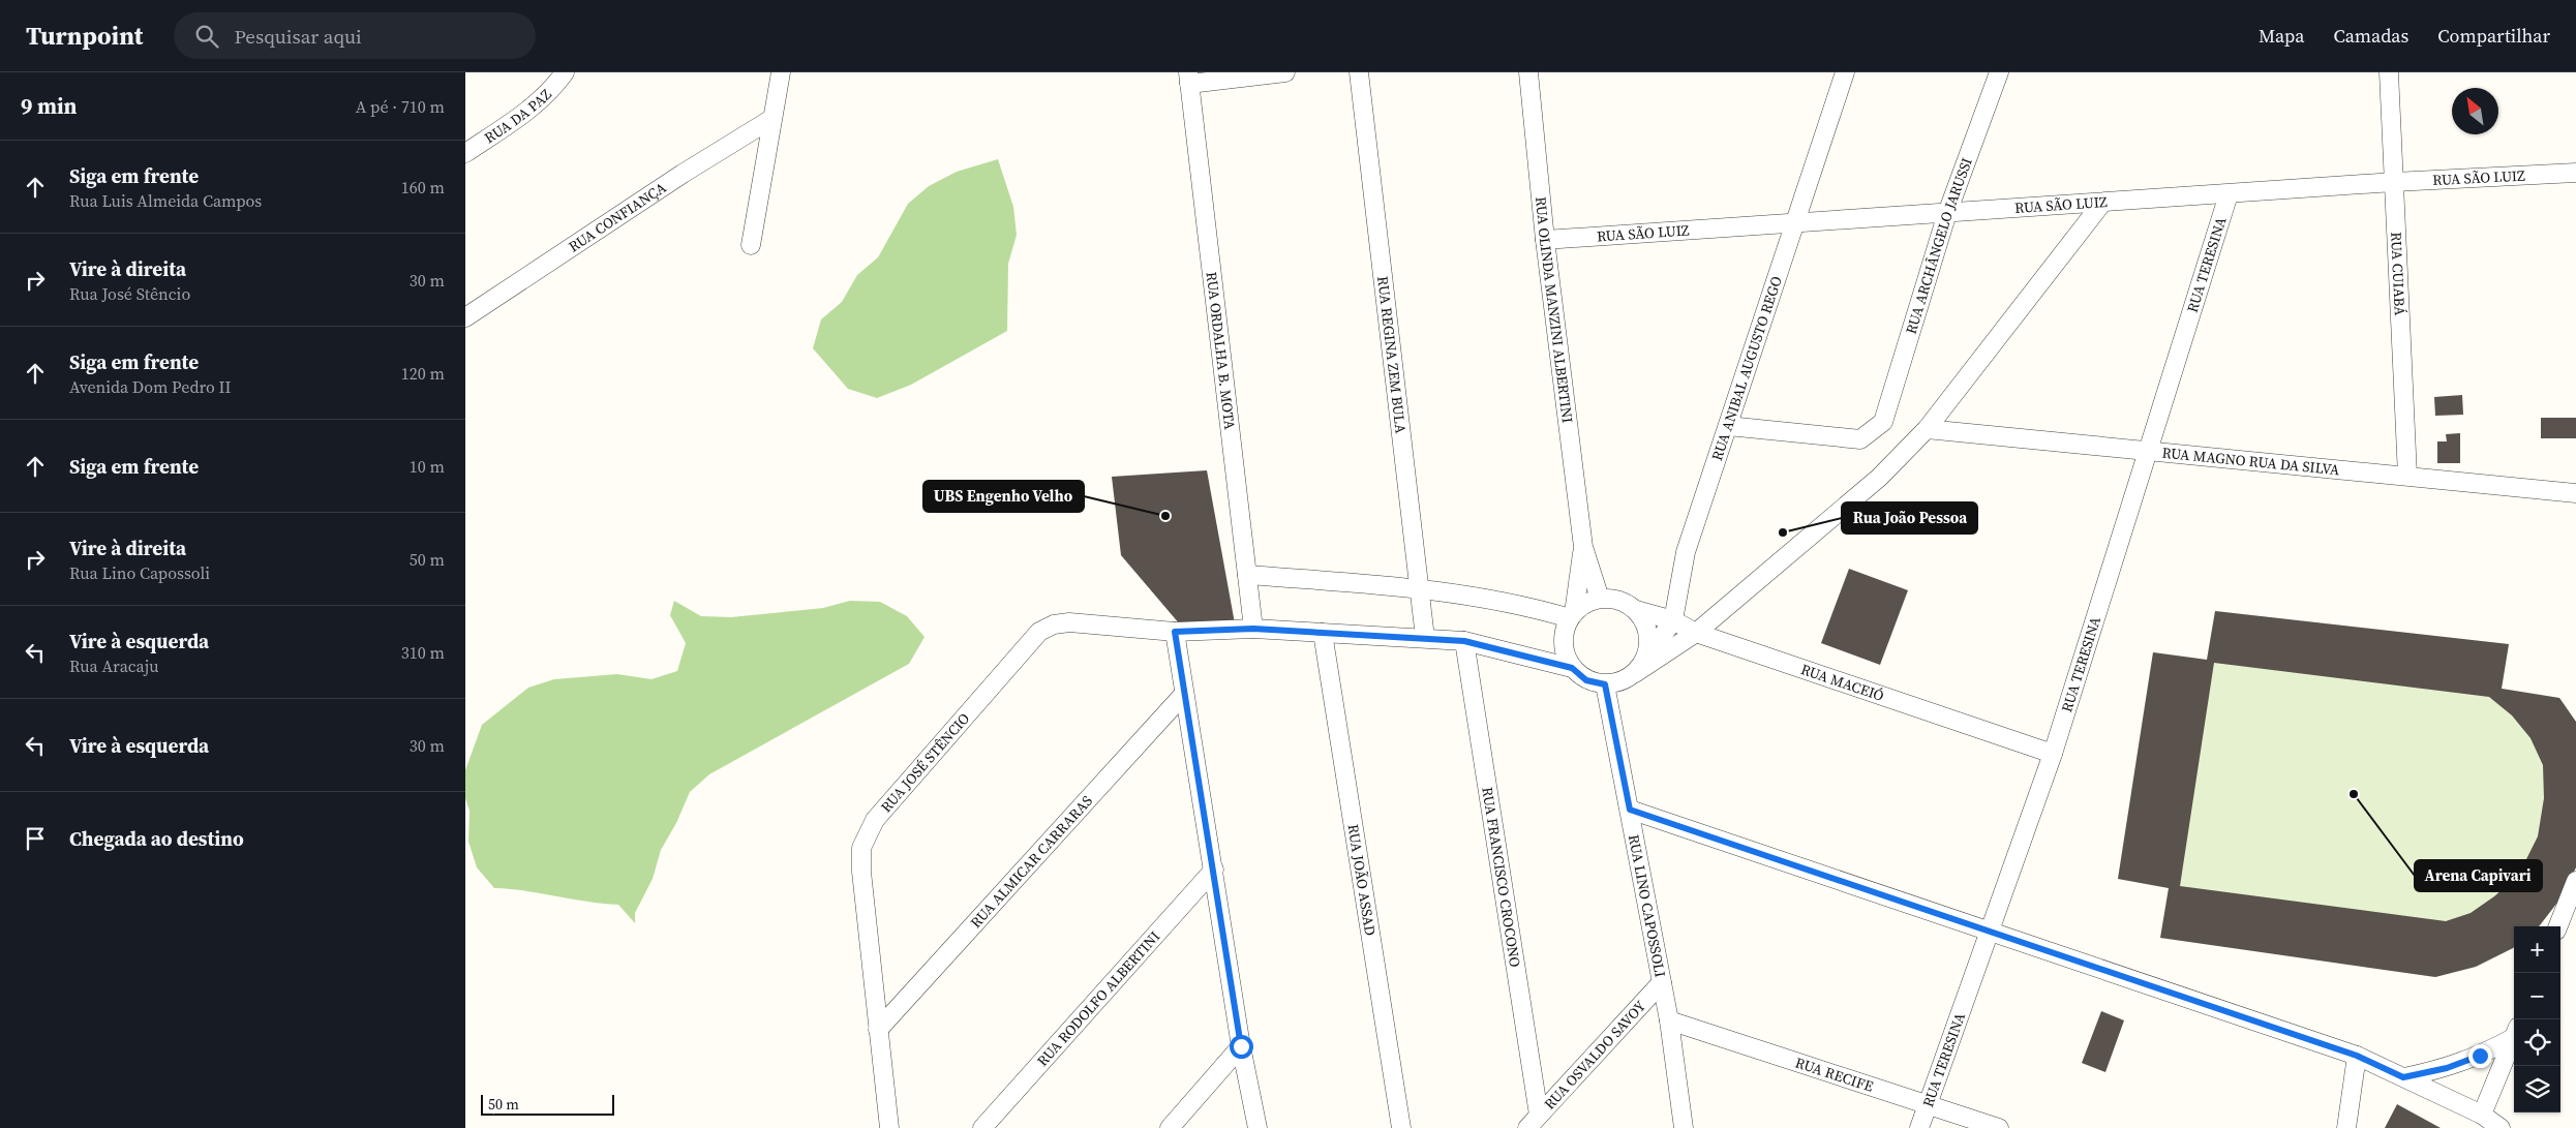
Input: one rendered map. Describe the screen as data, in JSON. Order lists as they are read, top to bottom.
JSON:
{
  "streets": {
    "street": [
      "RUA DA PAZ",
      "RUA SÃO LUIZ",
      "RUA CONFIANÇA",
      "RUA ARCHÂNGELO JARUSSI",
      "RUA TERESINA",
      "RUA CUIABÁ",
      "RUA OLINDA MANZINI ALBERTINI",
      "RUA ORDALHA B. MOTA",
      "RUA REGINA ZEM BULA",
      "RUA ANIBAL AUGUSTO REGO",
      "RUA MAGNO RUA DA SILVA",
      "RUA MACEIÓ",
      "RUA JOSÉ STÊNCIO",
      "RUA ALMICAR CARRARAS",
      "RUA FRANCISCO CROCONO",
      "RUA JOÃO ASSAD",
      "RUA LINO CAPOSSOLI",
      "RUA RODOLFO ALBERTINI",
      "RUA OSVALDO SAVOY",
      "RUA RECIFE"
    ]
  },
  "crossings": [
    ["RUA SÃO LUIZ", "RUA ARCHÂNGELO JARUSSI"],
    ["RUA SÃO LUIZ", "RUA TERESINA"],
    ["RUA SÃO LUIZ", "RUA CUIABÁ"],
    ["RUA SÃO LUIZ", "RUA OLINDA MANZINI ALBERTINI"],
    ["RUA SÃO LUIZ", "RUA ANIBAL AUGUSTO REGO"],
    ["RUA ARCHÂNGELO JARUSSI", "RUA ANIBAL AUGUSTO REGO"],
    ["RUA TERESINA", "RUA MAGNO RUA DA SILVA"],
    ["RUA TERESINA", "RUA MACEIÓ"],
    ["RUA TERESINA", "RUA RECIFE"],
    ["RUA CUIABÁ", "RUA MAGNO RUA DA SILVA"],
    ["RUA OLINDA MANZINI ALBERTINI", "RUA ANIBAL AUGUSTO REGO"],
    ["RUA OLINDA MANZINI ALBERTINI", "RUA MACEIÓ"],
    ["RUA OLINDA MANZINI ALBERTINI", "RUA JOSÉ STÊNCIO"],
    ["RUA OLINDA MANZINI ALBERTINI", "RUA LINO CAPOSSOLI"],
    ["RUA ORDALHA B. MOTA", "RUA JOSÉ STÊNCIO"],
    ["RUA REGINA ZEM BULA", "RUA JOSÉ STÊNCIO"],
    ["RUA ANIBAL AUGUSTO REGO", "RUA MACEIÓ"],
    ["RUA ANIBAL AUGUSTO REGO", "RUA JOSÉ STÊNCIO"],
    ["RUA ANIBAL AUGUSTO REGO", "RUA LINO CAPOSSOLI"],
    ["RUA MACEIÓ", "RUA JOSÉ STÊNCIO"],
    ["RUA MACEIÓ", "RUA LINO CAPOSSOLI"],
    ["RUA JOSÉ STÊNCIO", "RUA ALMICAR CARRARAS"],
    ["RUA JOSÉ STÊNCIO", "RUA FRANCISCO CROCONO"],
    ["RUA JOSÉ STÊNCIO", "RUA JOÃO ASSAD"],
    ["RUA JOSÉ STÊNCIO", "RUA LINO CAPOSSOLI"],
    ["RUA FRANCISCO CROCONO", "RUA OSVALDO SAVOY"],
    ["RUA LINO CAPOSSOLI", "RUA OSVALDO SAVOY"],
    ["RUA LINO CAPOSSOLI", "RUA RECIFE"]
  ],
  "places": ["UBS Engenho Velho", "Rua João Pessoa", "Arena Capivari"],
  "scale_bar": "50 m",
  "north": "top left",
  "page": {
    "header": "Turnpoint",
    "search": "Pesquisar aqui",
    "nav": ["Mapa", "Camadas", "Compartilhar"],
    "heading": ["9 min", "A pé · 710 m"],
    "list": [
      ["Siga em frente", "Rua Luis Almeida Campos", "160 m"],
      ["Vire à direita", "Rua José Stêncio", "30 m"],
      ["Siga em frente", "Avenida Dom Pedro II", "120 m"],
      ["Siga em frente", "10 m"],
      ["Vire à direita", "Rua Lino Capossoli", "50 m"],
      ["Vire à esquerda", "Rua Aracaju", "310 m"],
      ["Vire à esquerda", "30 m"],
      "Chegada ao destino"
    ],
    "map_buttons": ["+", "−"],
    "scale": "50 m"
  }
}
